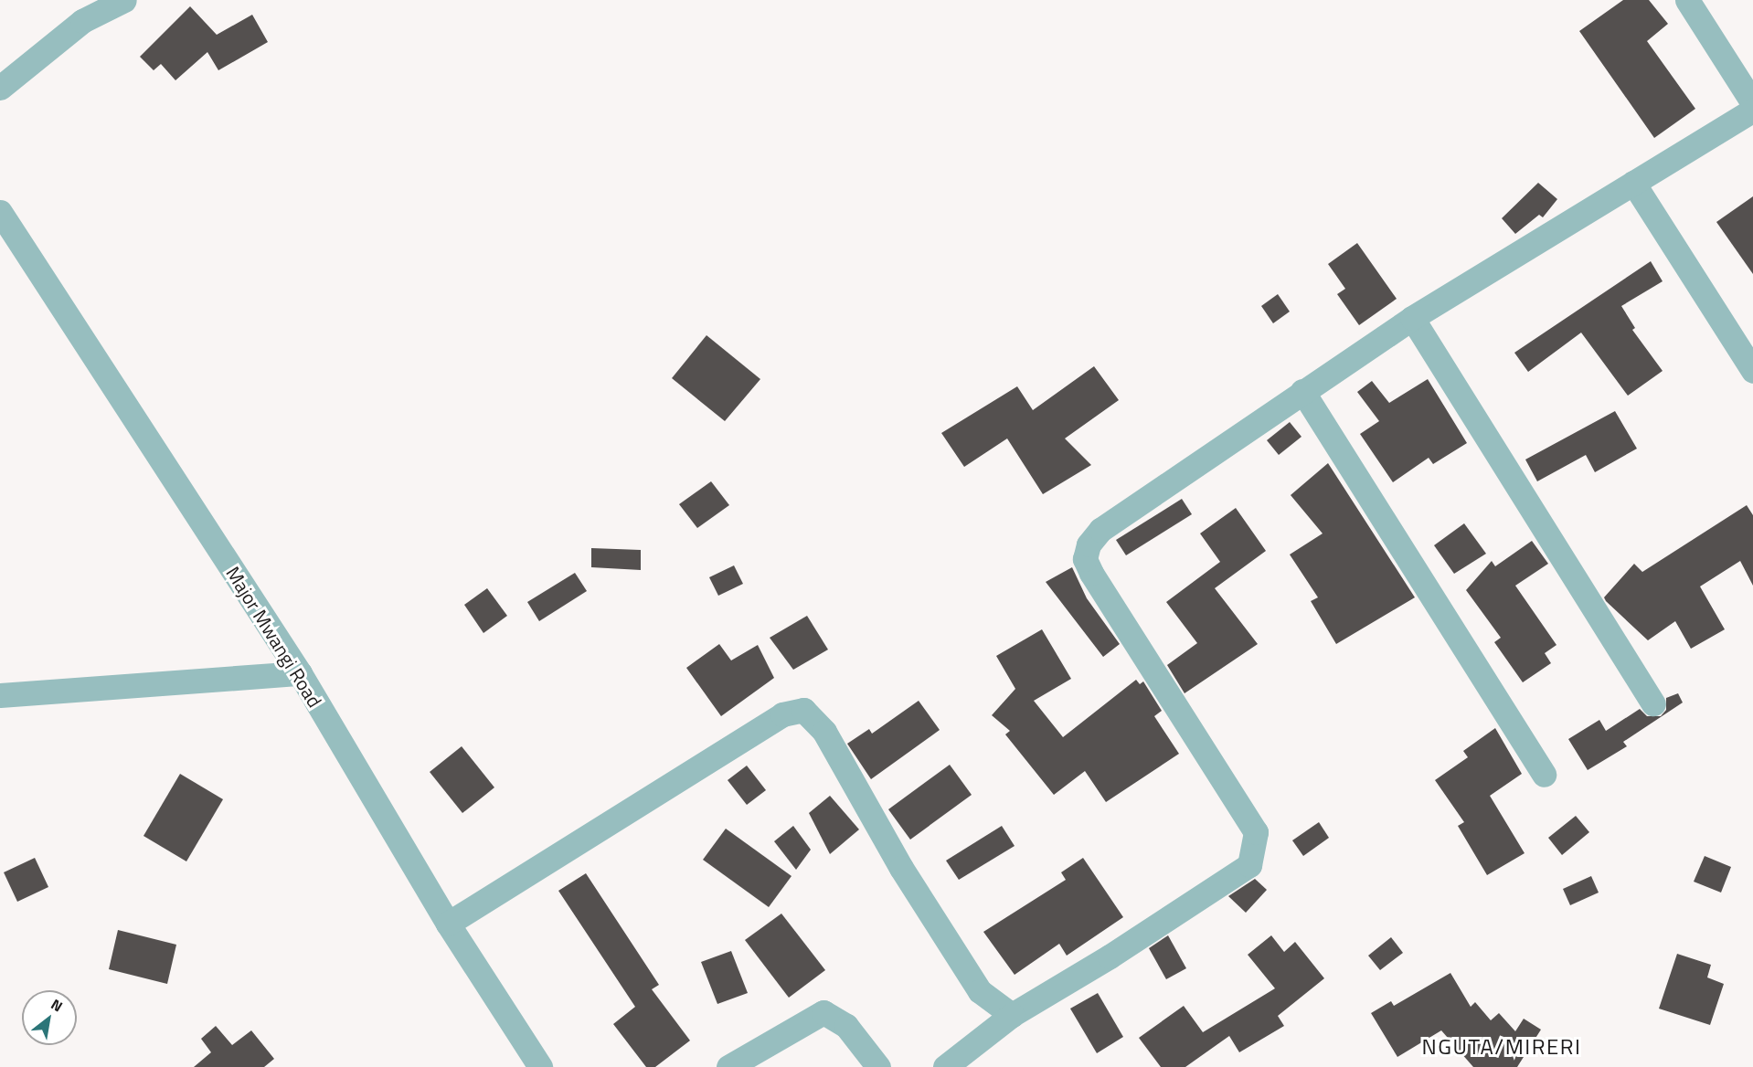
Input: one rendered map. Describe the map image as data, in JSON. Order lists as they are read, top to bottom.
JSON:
{
  "streets": {
    "street": ["Major Mwangi Road"]
  },
  "districts": ["NGUTA/MIRERI"],
  "north": "top right"
}
